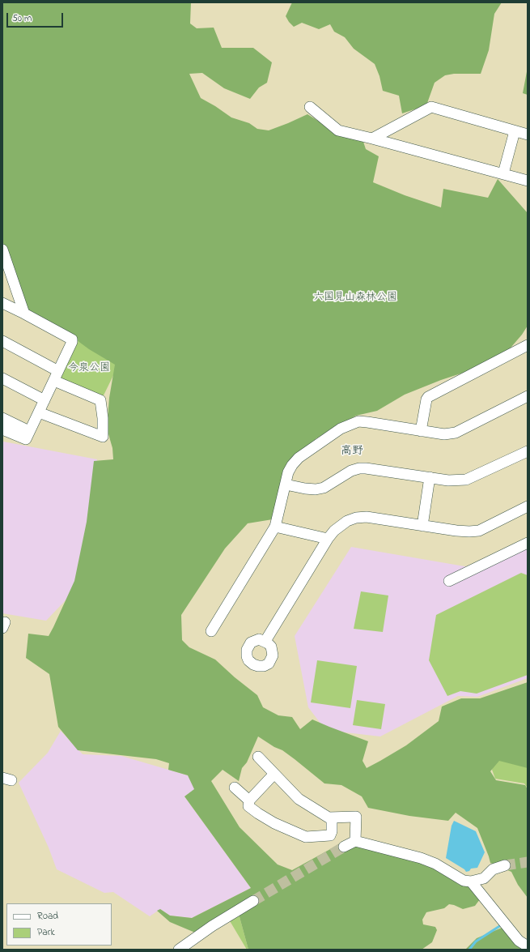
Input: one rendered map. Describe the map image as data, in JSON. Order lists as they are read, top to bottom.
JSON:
{
  "districts": ["高野"],
  "parks": ["六国見山森林公園", "今泉公園"],
  "legend": ["Road", "Park"],
  "scale_bar": "50 m"
}
